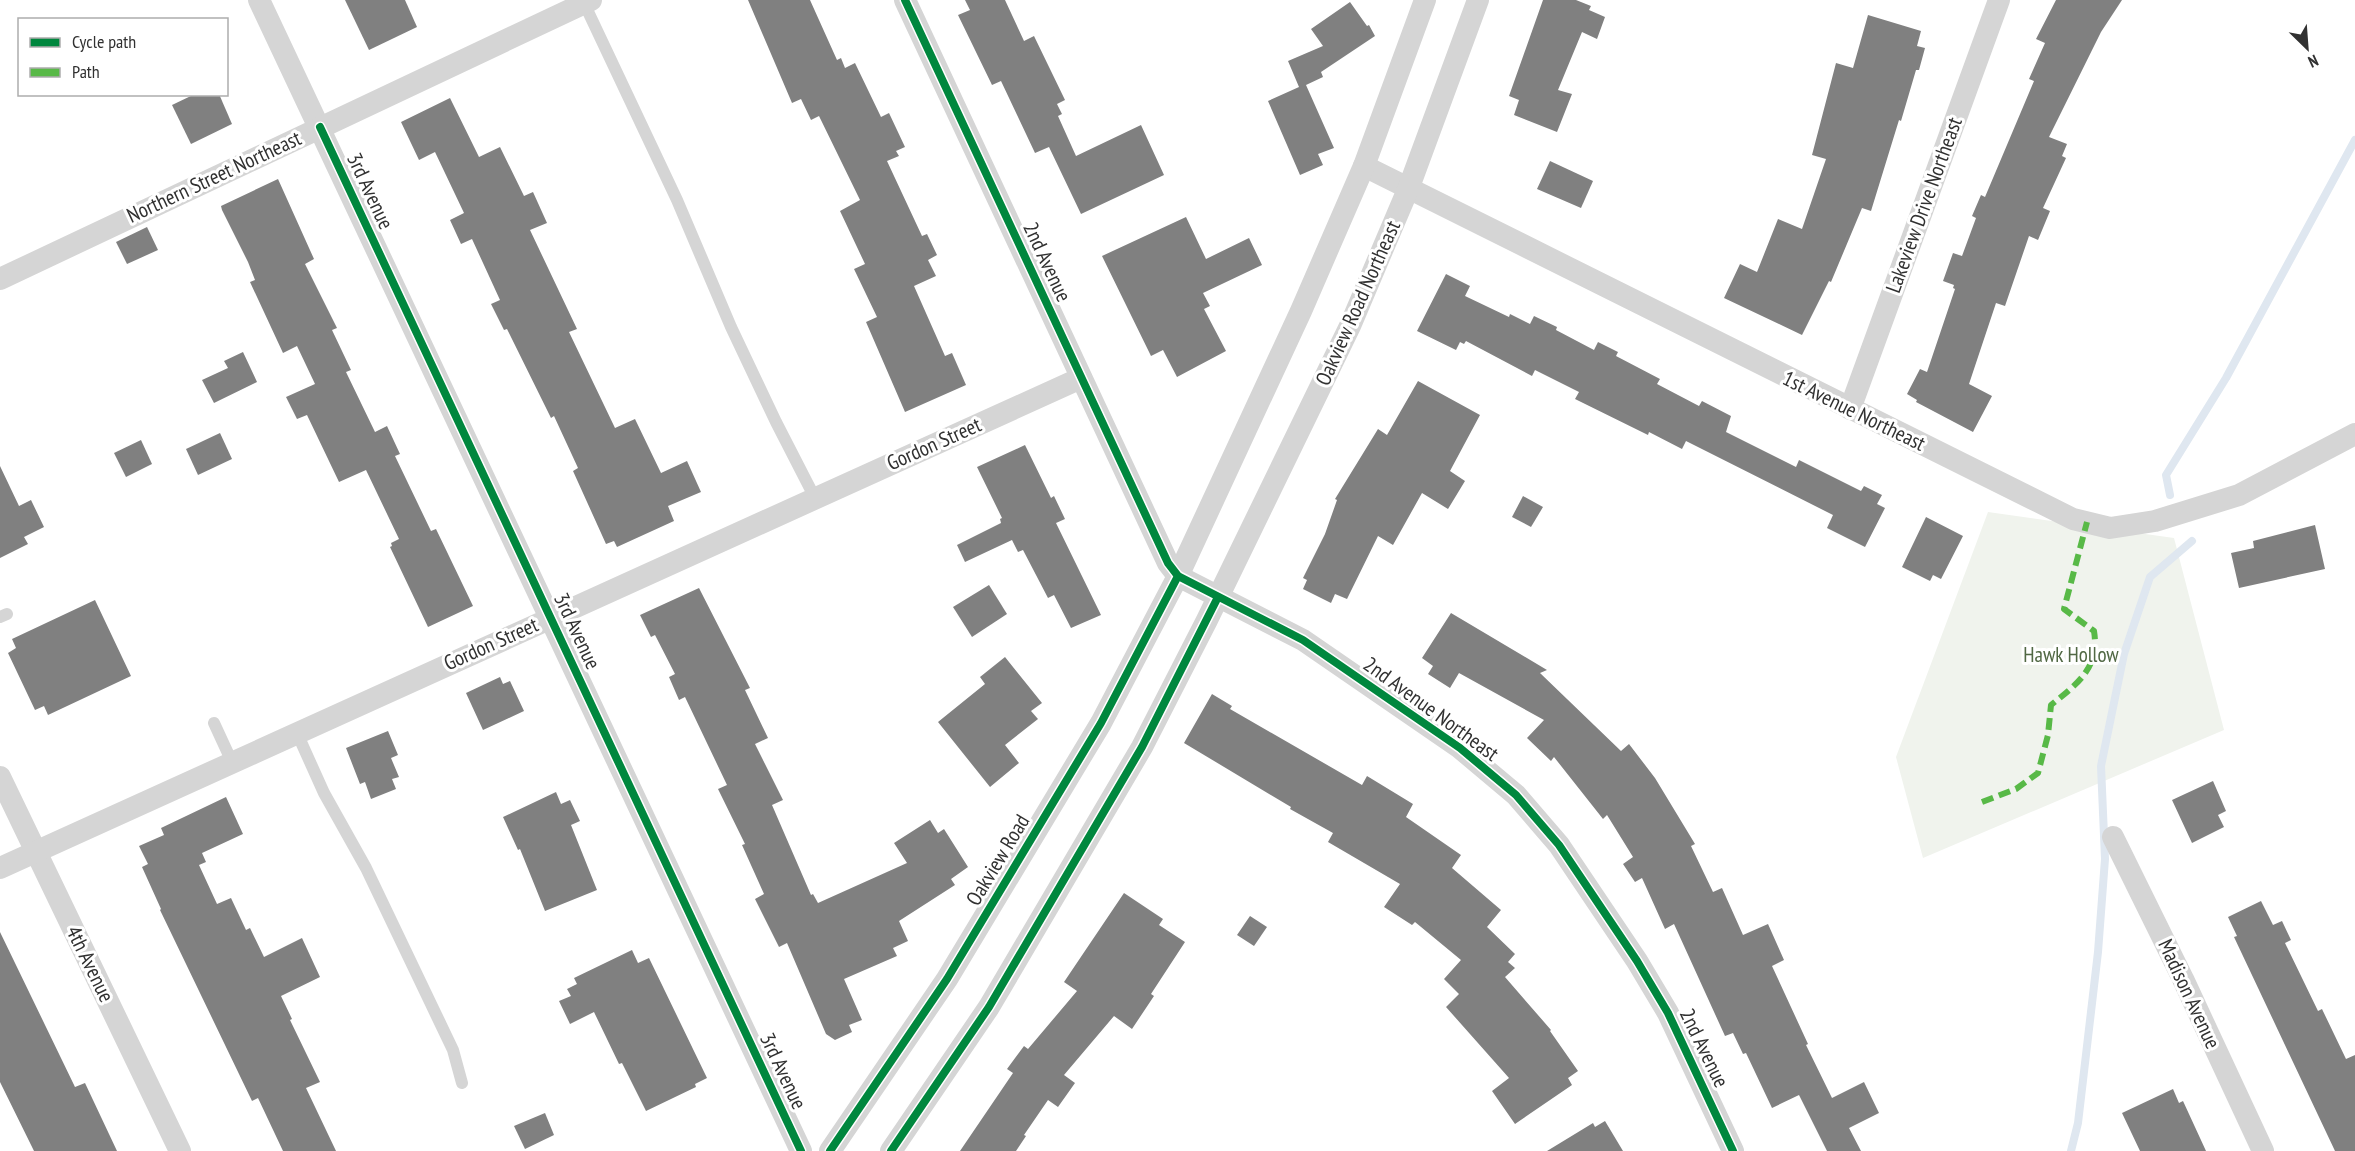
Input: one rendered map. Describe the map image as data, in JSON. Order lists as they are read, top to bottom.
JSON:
{
  "streets": {
    "street": [
      "Northern Street Northeast",
      "3rd Avenue",
      "Lakeview Drive Northeast",
      "2nd Avenue",
      "Oakview Road Northeast",
      "1st Avenue Northeast",
      "Gordon Street",
      "2nd Avenue Northeast",
      "Oakview Road",
      "4th Avenue",
      "Madison Avenue"
    ]
  },
  "crossings": [
    ["Northern Street Northeast", "3rd Avenue"],
    ["3rd Avenue", "Gordon Street"],
    ["Lakeview Drive Northeast", "1st Avenue Northeast"],
    ["2nd Avenue", "Gordon Street"],
    ["2nd Avenue", "2nd Avenue Northeast"],
    ["Oakview Road Northeast", "1st Avenue Northeast"],
    ["Oakview Road Northeast", "2nd Avenue Northeast"],
    ["Gordon Street", "4th Avenue"],
    ["2nd Avenue Northeast", "Oakview Road"]
  ],
  "parks": ["Hawk Hollow"],
  "legend": ["Cycle path", "Path"],
  "north": "bottom right"
}
